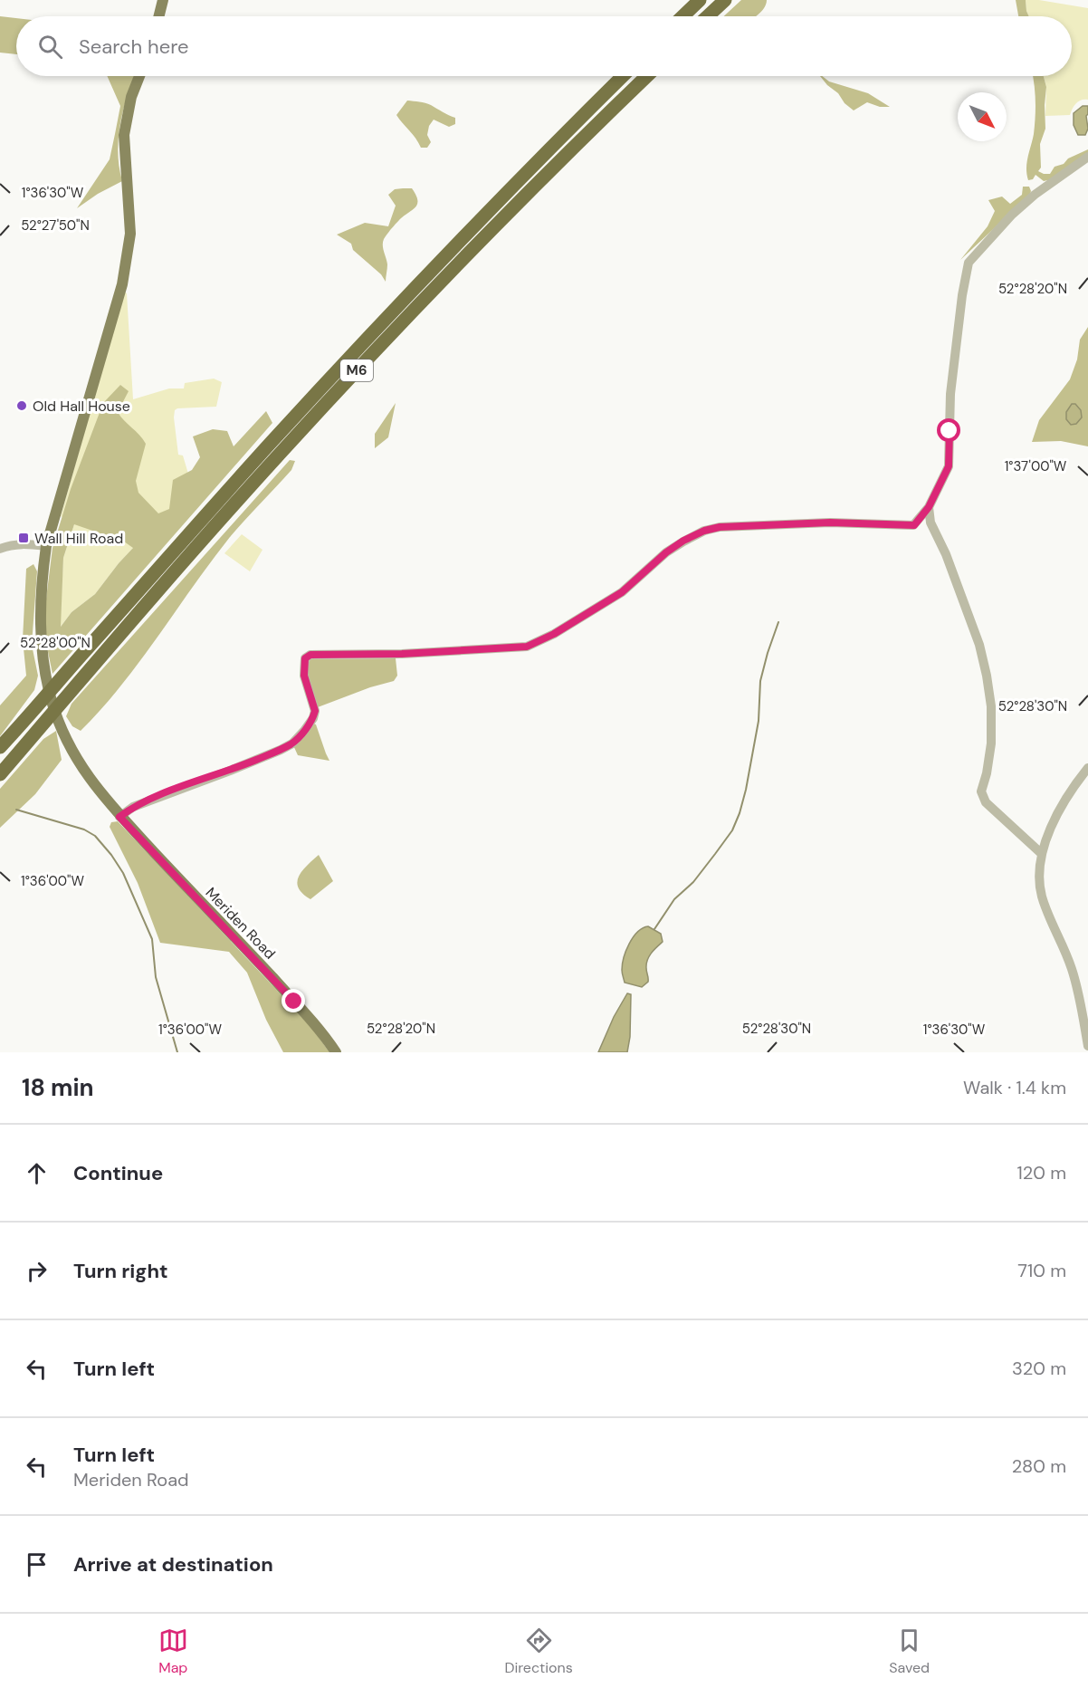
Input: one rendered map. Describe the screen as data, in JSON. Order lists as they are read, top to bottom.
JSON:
{
  "streets": {
    "highway": ["M6"],
    "main road": ["Meriden Road"]
  },
  "places": {
    "other": ["Old Hall House"],
    "transit": ["Wall Hill Road"]
  },
  "north": "bottom right",
  "page": {
    "search": "Search here",
    "heading": ["18 min", "Walk · 1.4 km"],
    "list": [
      ["Continue", "120 m"],
      ["Turn right", "710 m"],
      ["Turn left", "320 m"],
      ["Turn left", "Meriden Road", "280 m"],
      "Arrive at destination"
    ],
    "nav": ["Map", "Directions", "Saved"]
  },
  "coordinates": [
    "1°36'30\"W",
    "52°27'50\"N",
    "52°28'20\"N",
    "1°37'00\"W",
    "52°28'00\"N",
    "52°28'30\"N",
    "1°36'00\"W"
  ]
}
